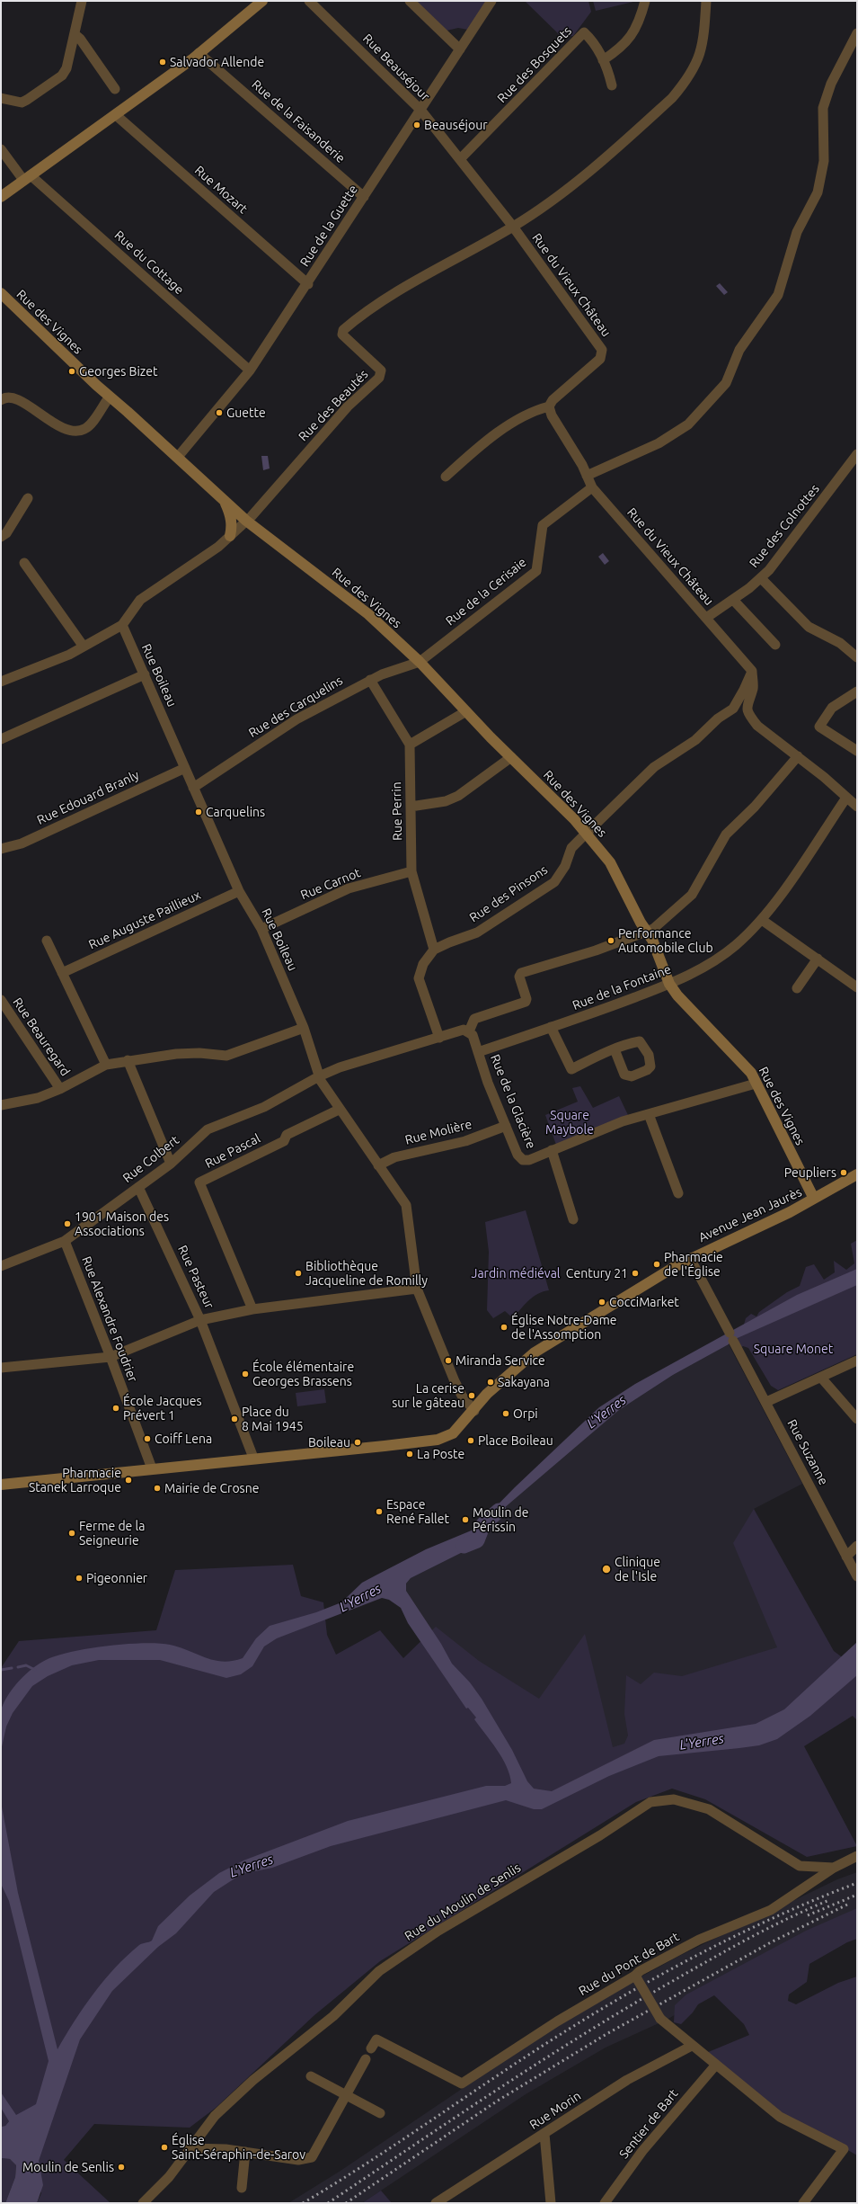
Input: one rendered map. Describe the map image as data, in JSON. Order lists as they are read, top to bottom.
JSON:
{
  "streets": {
    "street": [
      "Rue des Bosquets",
      "Rue Beauséjour",
      "Rue de la Faisanderie",
      "Rue Mozart",
      "Rue de la Guette",
      "Rue du Cottage",
      "Rue du Vieux Château",
      "Rue des Vignes",
      "Rue des Beautés",
      "Rue des Colnottes",
      "Rue de la Cerisaie",
      "Rue Boileau",
      "Rue des Carquelins",
      "Rue Edouard Branly",
      "Rue Perrin",
      "Rue Carnot",
      "Rue des Pinsons",
      "Rue Auguste Paillieux",
      "Rue de la Fontaine",
      "Rue Beauregard",
      "Rue de la Glacière",
      "Rue Molière",
      "Rue Pascal",
      "Rue Colbert",
      "Avenue Jean Jaurès",
      "Rue Pasteur",
      "Rue Alexandre Foudrier",
      "Rue Suzanne",
      "Rue du Moulin de Senlis",
      "Rue du Pont de Bart",
      "Rue Morin",
      "Sentier de Bart"
    ]
  },
  "crossings": [
    ["Rue des Bosquets", "Rue Beauséjour"],
    ["Rue Beauséjour", "Rue de la Guette"],
    ["Rue Beauséjour", "Rue du Vieux Château"],
    ["Rue Beauséjour", "Rue des Beautés"],
    ["Rue de la Faisanderie", "Rue de la Guette"],
    ["Rue Mozart", "Rue de la Guette"],
    ["Rue de la Guette", "Rue du Cottage"],
    ["Rue de la Guette", "Rue des Vignes"],
    ["Rue du Vieux Château", "Rue des Beautés"],
    ["Rue du Vieux Château", "Rue des Colnottes"],
    ["Rue du Vieux Château", "Rue de la Cerisaie"],
    ["Rue du Vieux Château", "Rue des Pinsons"],
    ["Rue des Vignes", "Rue des Beautés"],
    ["Rue des Vignes", "Rue de la Cerisaie"],
    ["Rue des Vignes", "Rue des Carquelins"],
    ["Rue des Vignes", "Rue des Pinsons"],
    ["Rue des Vignes", "Rue de la Fontaine"],
    ["Rue des Vignes", "Rue de la Glacière"],
    ["Rue des Vignes", "Avenue Jean Jaurès"],
    ["Rue de la Cerisaie", "Rue des Carquelins"],
    ["Rue Boileau", "Rue des Carquelins"],
    ["Rue Boileau", "Rue Edouard Branly"],
    ["Rue Boileau", "Rue Carnot"],
    ["Rue Boileau", "Rue Auguste Paillieux"],
    ["Rue Boileau", "Rue Molière"],
    ["Rue Boileau", "Rue Pascal"],
    ["Rue Boileau", "Rue Colbert"],
    ["Rue Boileau", "Avenue Jean Jaurès"],
    ["Rue Perrin", "Rue Carnot"],
    ["Rue Perrin", "Rue des Pinsons"],
    ["Rue de la Fontaine", "Rue de la Glacière"],
    ["Rue de la Glacière", "Rue Molière"],
    ["Rue Colbert", "Rue Pasteur"],
    ["Rue Colbert", "Rue Alexandre Foudrier"],
    ["Avenue Jean Jaurès", "Rue Pasteur"],
    ["Avenue Jean Jaurès", "Rue Alexandre Foudrier"],
    ["Avenue Jean Jaurès", "Rue Suzanne"],
    ["Rue du Moulin de Senlis", "Rue du Pont de Bart"]
  ],
  "water": ["L'Yerres"],
  "parks": ["Square Maybole", "Jardin médiéval", "Square Monet"],
  "places": [
    "Salvador Allende",
    "Beauséjour",
    "Georges Bizet",
    "Guette",
    "Carquelins",
    "Performance Automobile Club",
    "Peupliers",
    "1901 Maison des Associations",
    "Pharmacie de l'Église",
    "Bibliothèque Jacqueline de Romilly",
    "Century 21",
    "CocciMarket",
    "Église Notre-Dame de l'Assomption",
    "Miranda Service",
    "École élémentaire Georges Brassens",
    "Sakayana",
    "La cerise sur le gâteau",
    "École Jacques Prévert 1",
    "Orpi",
    "Place du 8 Mai 1945",
    "Coiff Lena",
    "Place Boileau",
    "Boileau",
    "La Poste",
    "Pharmacie Stanek Larroque",
    "Mairie de Crosne",
    "Espace René Fallet",
    "Moulin de Périssin",
    "Ferme de la Seigneurie",
    "Clinique de l'Isle",
    "Pigeonnier",
    "Église Saint-Séraphin-de-Sarov",
    "Moulin de Senlis"
  ]
}
